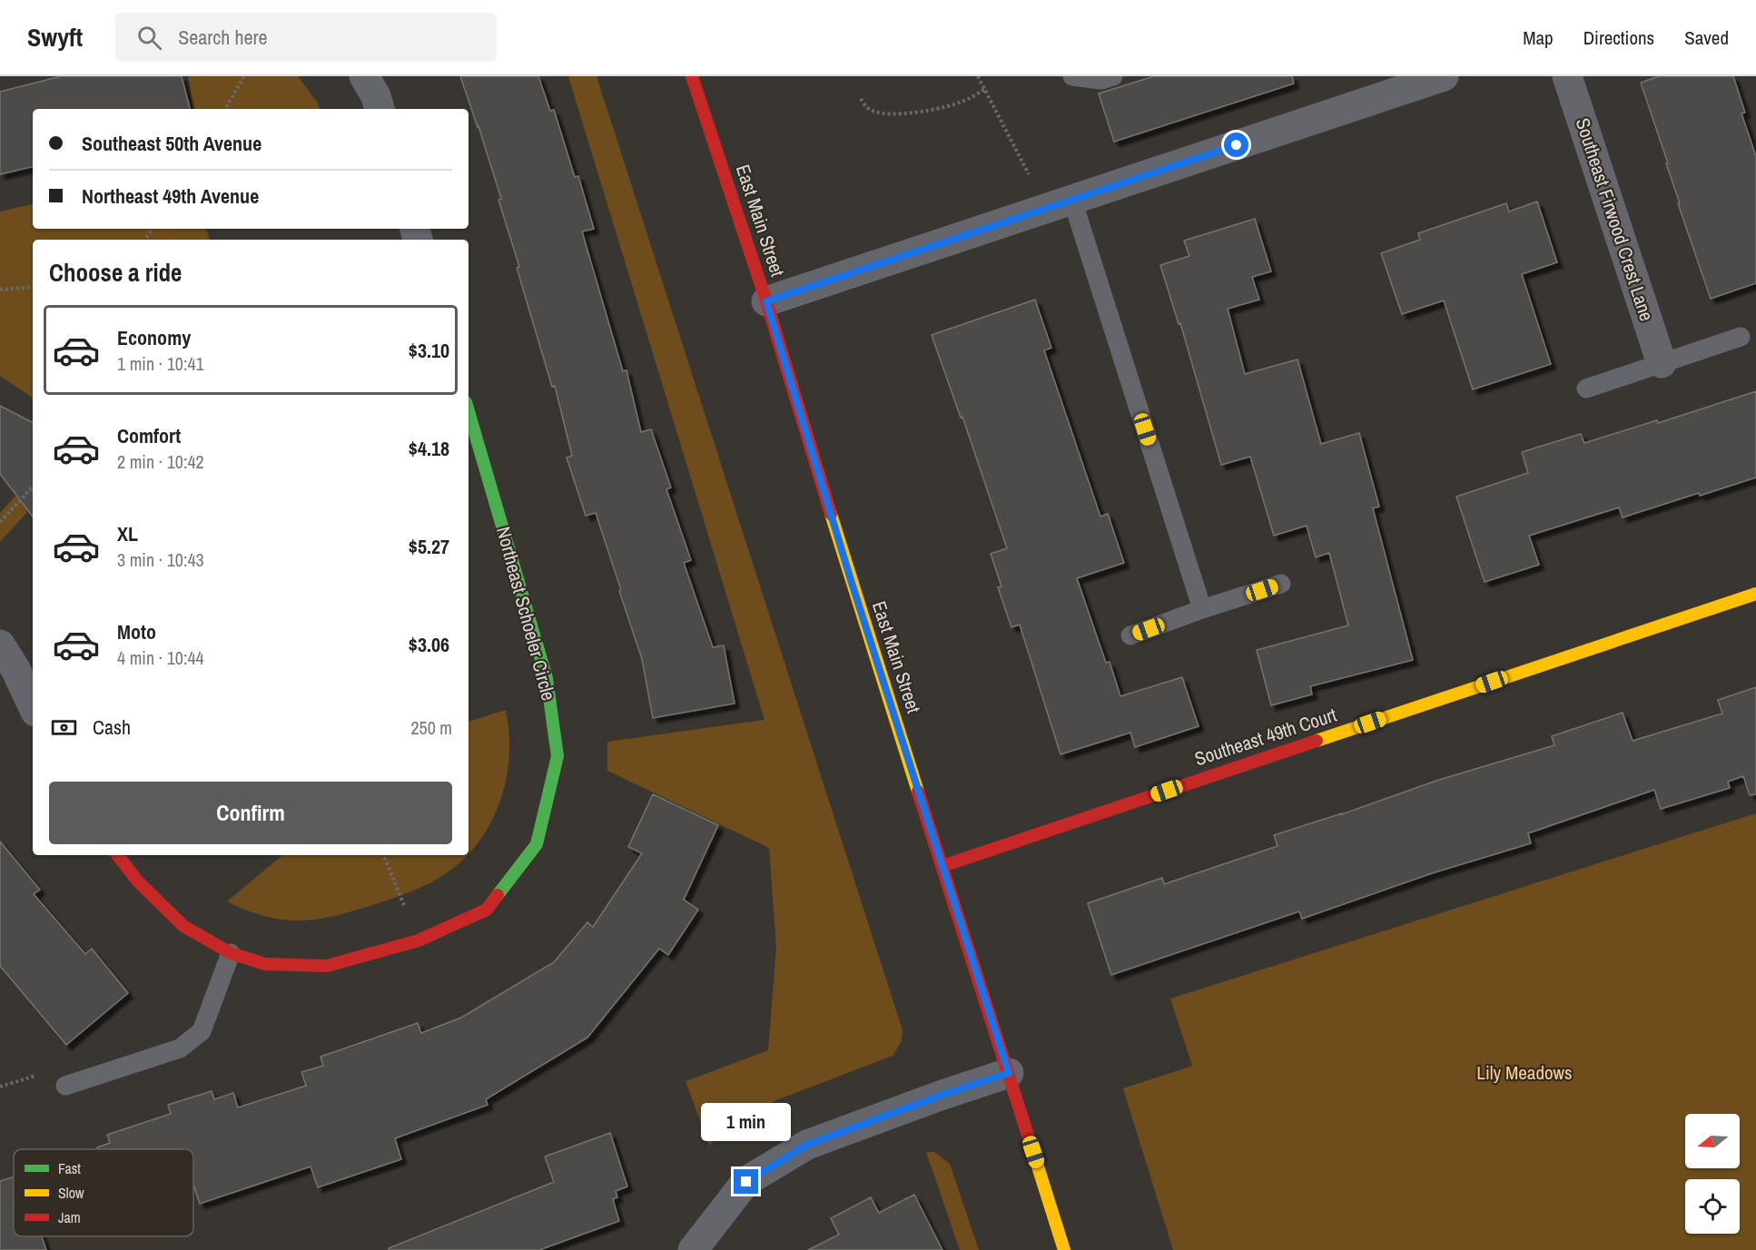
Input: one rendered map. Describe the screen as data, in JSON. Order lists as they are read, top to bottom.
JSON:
{
  "streets": {
    "street": [
      "Southeast Firwood Crest Lane",
      "East Main Street",
      "Northeast Schoeler Circle",
      "Southeast 49th Court"
    ]
  },
  "crossings": [
    ["East Main Street", "Southeast 49th Court"]
  ],
  "parks": ["Lily Meadows"],
  "legend": ["Fast", "Slow", "Jam"],
  "north": "left",
  "page": {
    "header": "Swyft",
    "search": "Search here",
    "nav": ["Map", "Directions", "Saved"],
    "banner": ["Southeast 50th Avenue", "Northeast 49th Avenue"],
    "heading": "Choose a ride",
    "list": [
      {
        "name": "Economy",
        "note": "1 min · 10:41",
        "value": "$3.10"
      },
      {
        "name": "Comfort",
        "note": "2 min · 10:42",
        "value": "$4.18"
      },
      {
        "name": "XL",
        "note": "3 min · 10:43",
        "value": "$5.27"
      },
      {
        "name": "Moto",
        "note": "4 min · 10:44",
        "value": "$3.06"
      }
    ],
    "pay": ["Cash", "250 m"],
    "buttons": "Confirm",
    "bubble": "1 min"
  }
}
